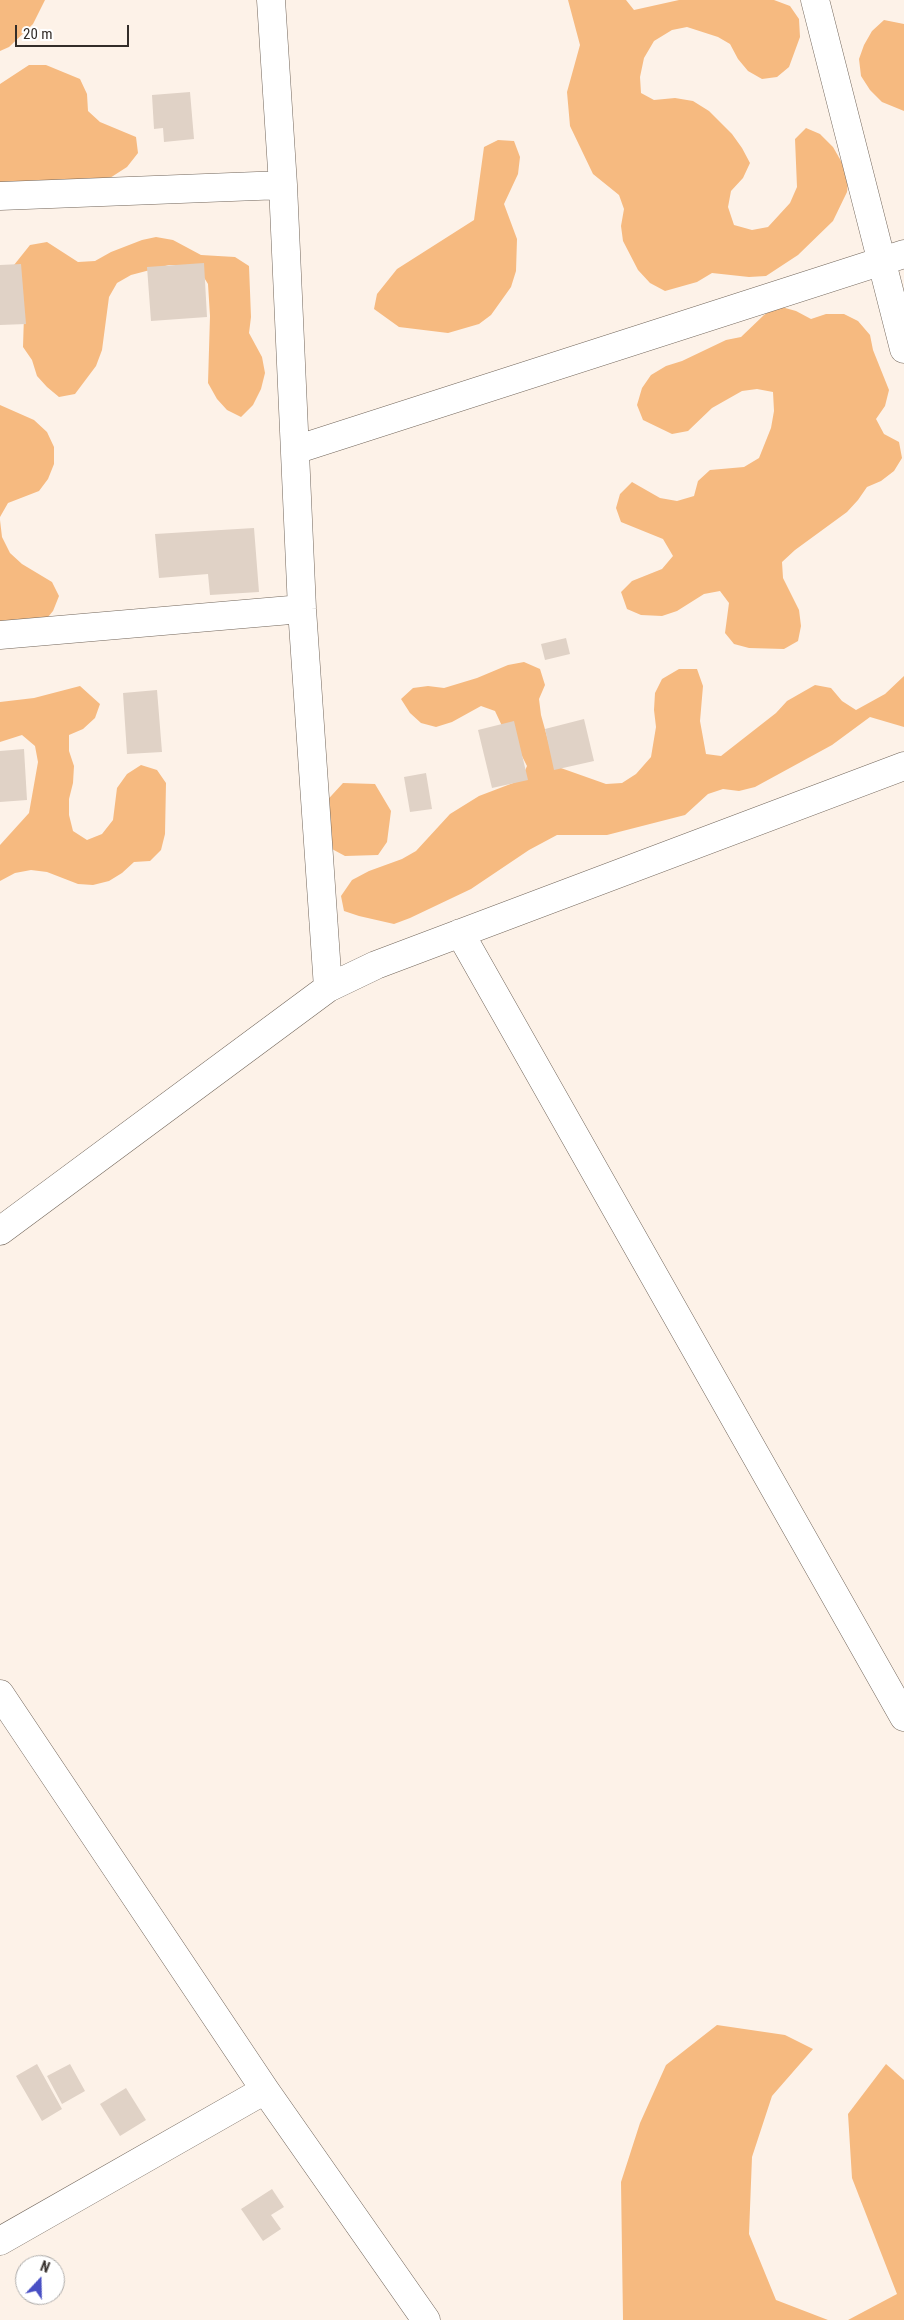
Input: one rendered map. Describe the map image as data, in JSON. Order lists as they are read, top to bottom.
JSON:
{
  "scale_bar": "20 m",
  "north": "top"
}
